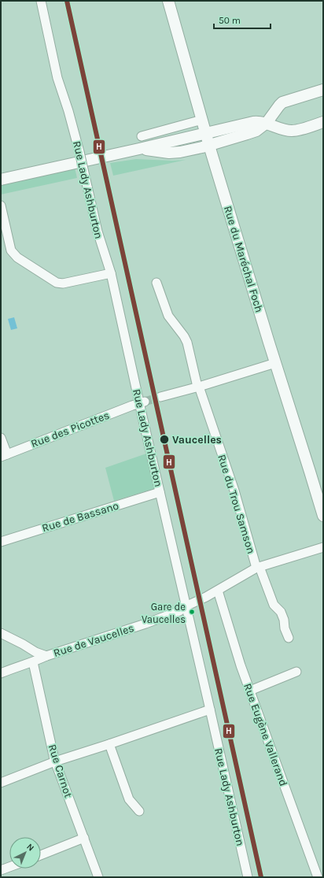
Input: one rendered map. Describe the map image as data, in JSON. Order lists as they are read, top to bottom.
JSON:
{
  "streets": {
    "street": [
      "Rue Lady Ashburton",
      "Rue du Maréchal Foch",
      "Rue des Picottes",
      "Rue du Trou Samson",
      "Rue de Bassano",
      "Rue de Vaucelles",
      "Rue Eugène Vallerand",
      "Rue Carnot"
    ]
  },
  "crossings": [
    ["Rue Lady Ashburton", "Rue des Picottes"],
    ["Rue Lady Ashburton", "Rue de Bassano"],
    ["Rue Lady Ashburton", "Rue de Vaucelles"],
    ["Rue du Trou Samson", "Rue de Vaucelles"],
    ["Rue de Vaucelles", "Rue Eugène Vallerand"],
    ["Rue de Vaucelles", "Rue Carnot"]
  ],
  "places": ["Vaucelles", "Gare de Vaucelles"],
  "lines": ["transit line H"],
  "scale_bar": "50 m",
  "north": "top right"
}
